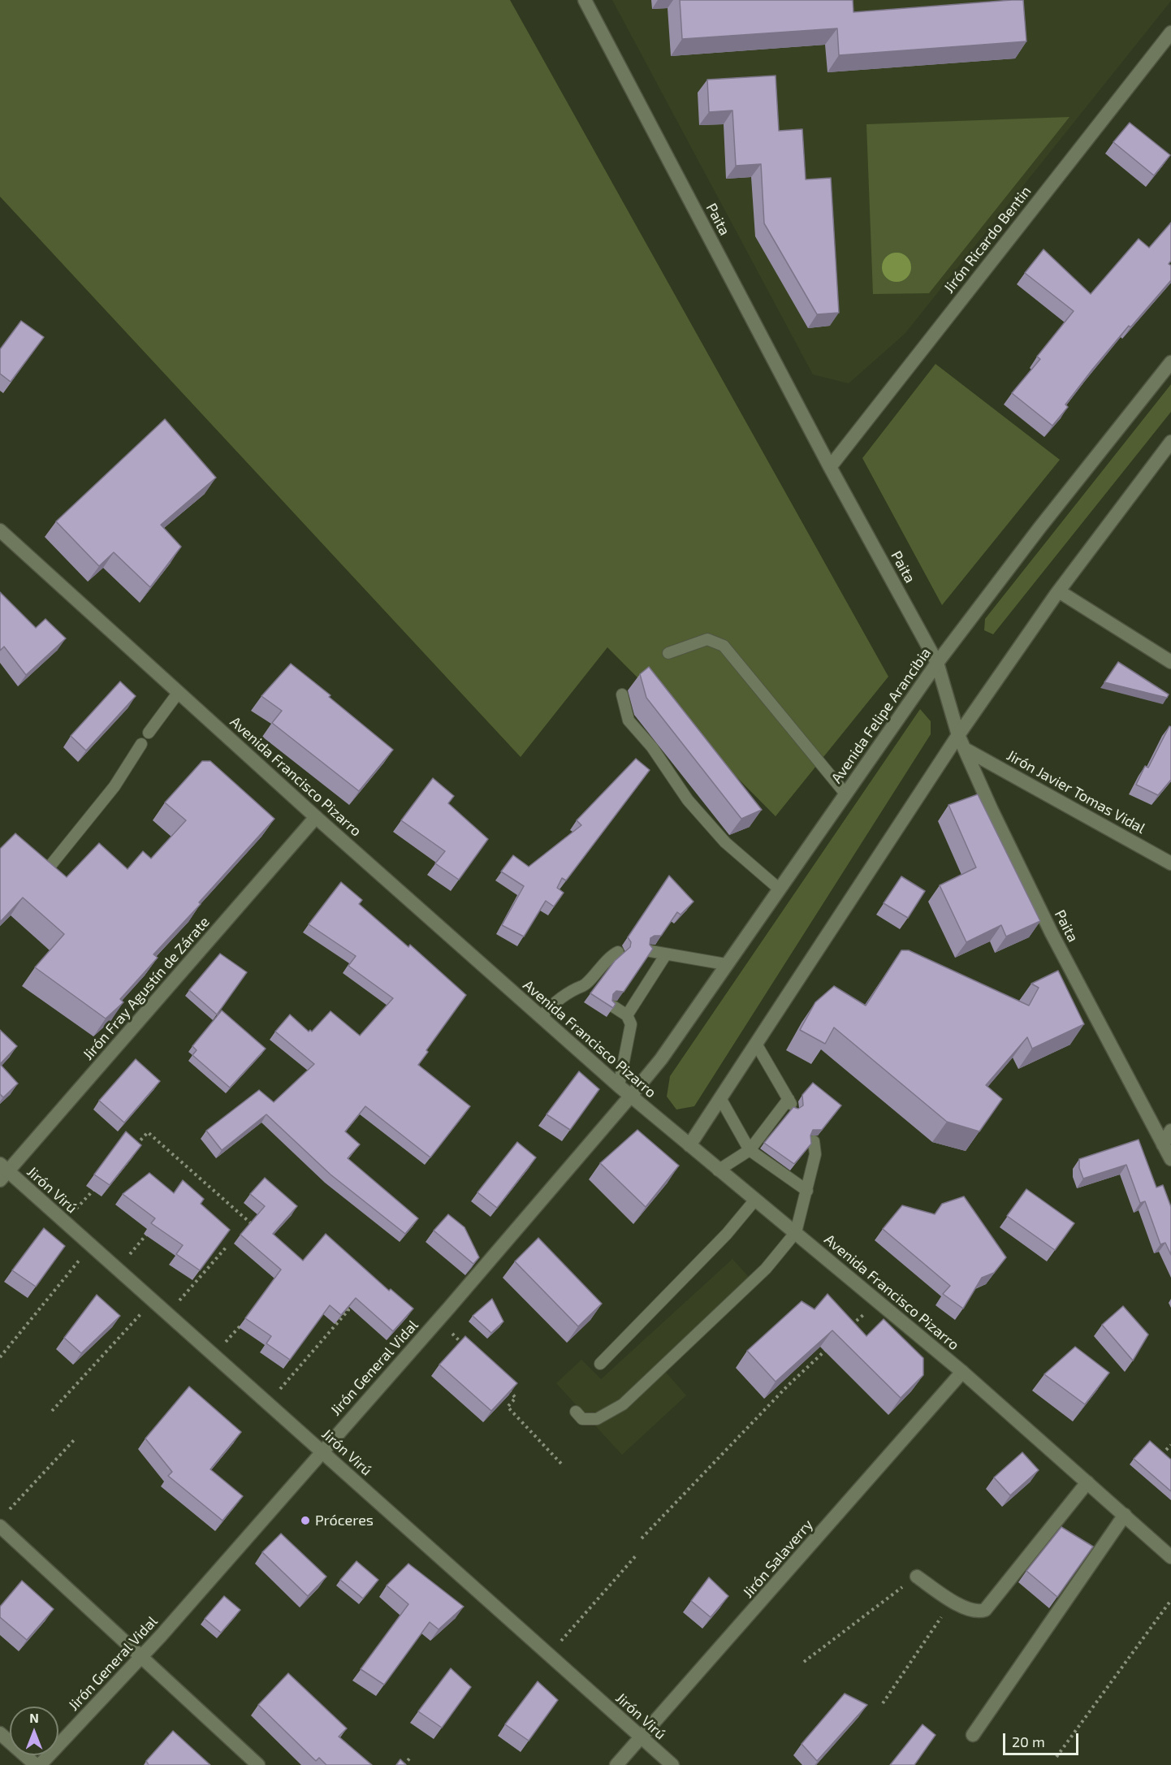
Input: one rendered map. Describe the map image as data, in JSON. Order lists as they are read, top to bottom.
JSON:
{
  "streets": {
    "street": [
      "Paita",
      "Jirón Ricardo Bentin",
      "Avenida Felipe Arancibia",
      "Avenida Francisco Pizarro",
      "Jirón Javier Tomas Vidal",
      "Jirón Fray Agustín de Zárate",
      "Jirón Virú",
      "Jirón General Vidal",
      "Jirón Salaverry"
    ]
  },
  "crossings": [
    ["Paita", "Jirón Ricardo Bentin"],
    ["Paita", "Avenida Felipe Arancibia"],
    ["Paita", "Jirón Javier Tomas Vidal"],
    ["Avenida Felipe Arancibia", "Avenida Francisco Pizarro"],
    ["Avenida Felipe Arancibia", "Jirón General Vidal"],
    ["Avenida Francisco Pizarro", "Jirón Fray Agustín de Zárate"],
    ["Avenida Francisco Pizarro", "Jirón General Vidal"],
    ["Avenida Francisco Pizarro", "Jirón Salaverry"],
    ["Jirón Fray Agustín de Zárate", "Jirón Virú"],
    ["Jirón Virú", "Jirón General Vidal"],
    ["Jirón Virú", "Jirón Salaverry"]
  ],
  "places": ["Próceres"],
  "scale_bar": "20 m",
  "north": "top"
}
